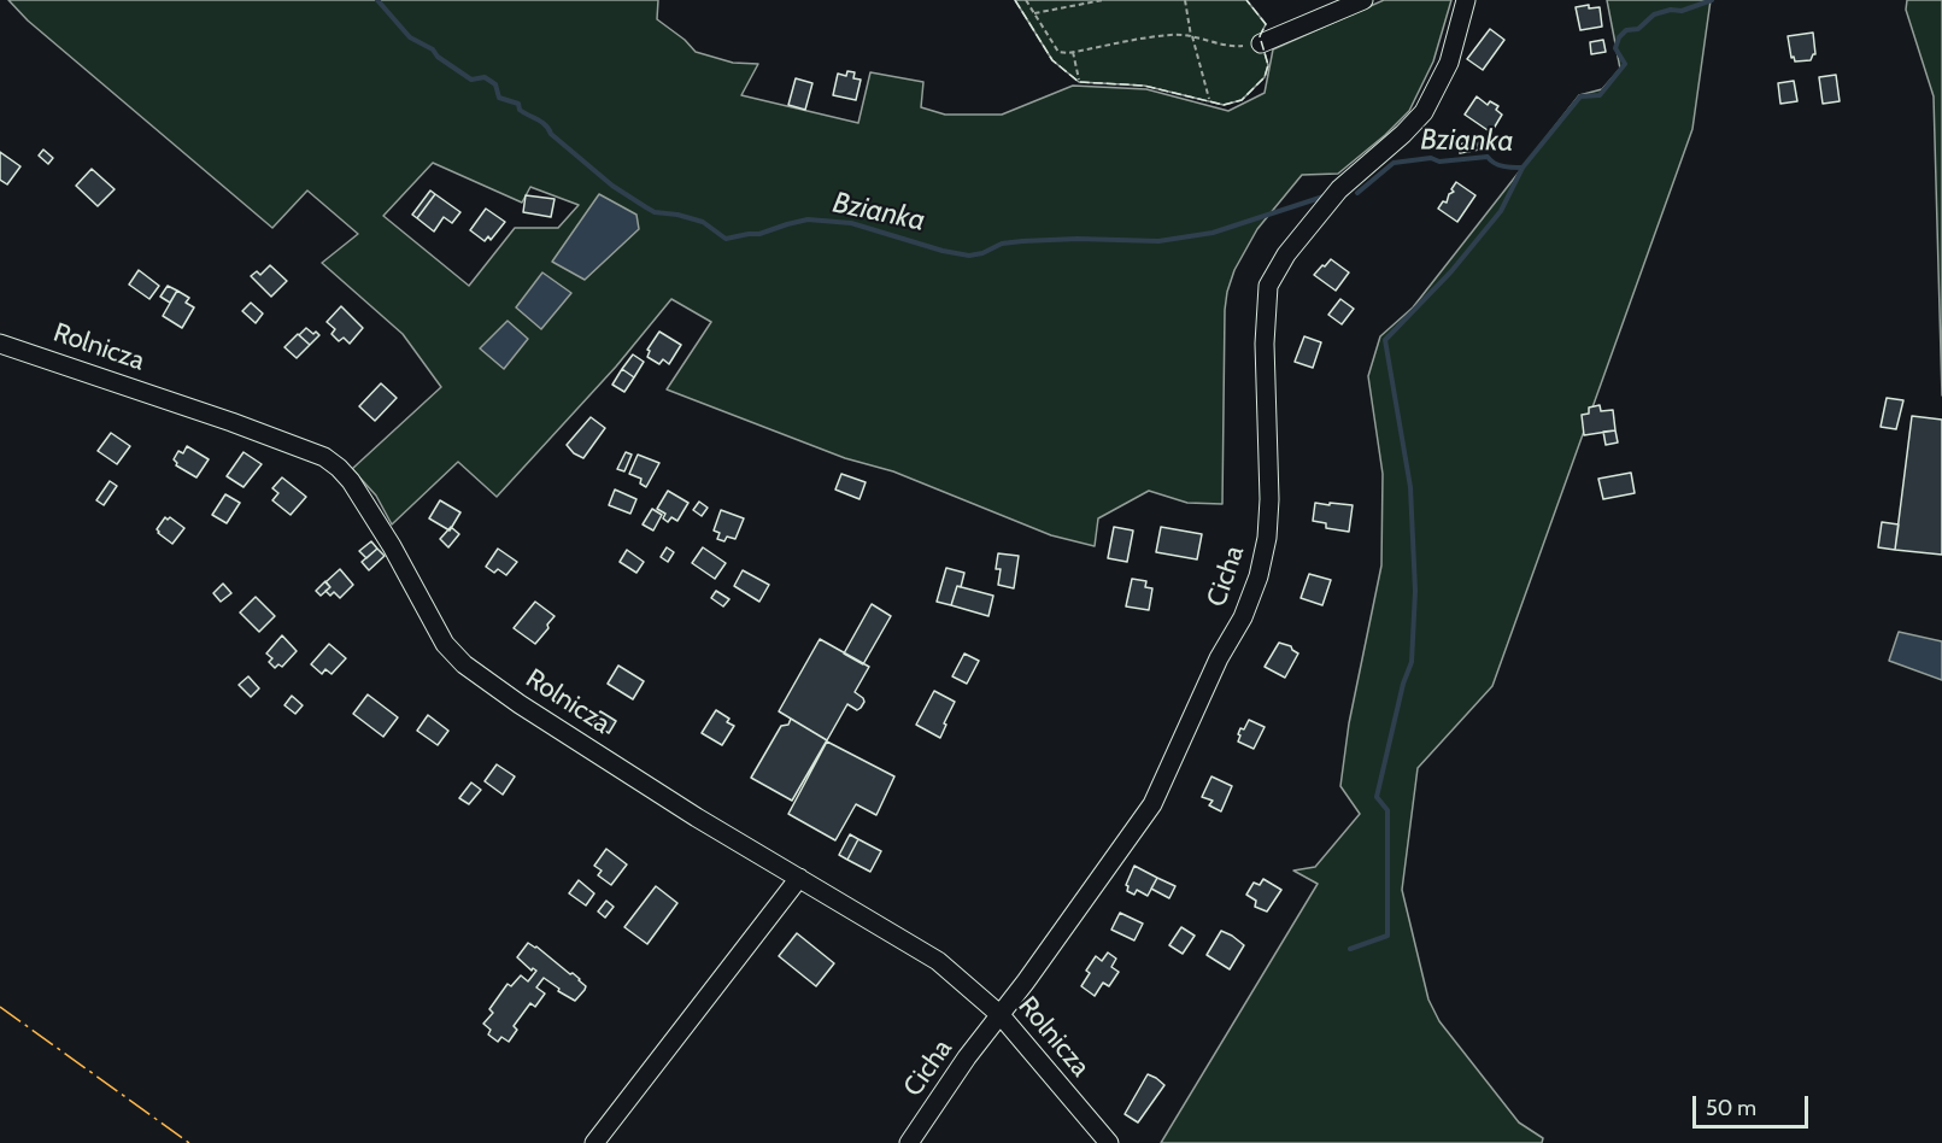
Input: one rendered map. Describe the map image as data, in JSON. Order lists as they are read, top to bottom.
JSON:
{
  "streets": {
    "street": ["Rolnicza", "Cicha"]
  },
  "crossings": [
    ["Rolnicza", "Cicha"]
  ],
  "water": ["Bzianka"],
  "scale_bar": "50 m"
}
